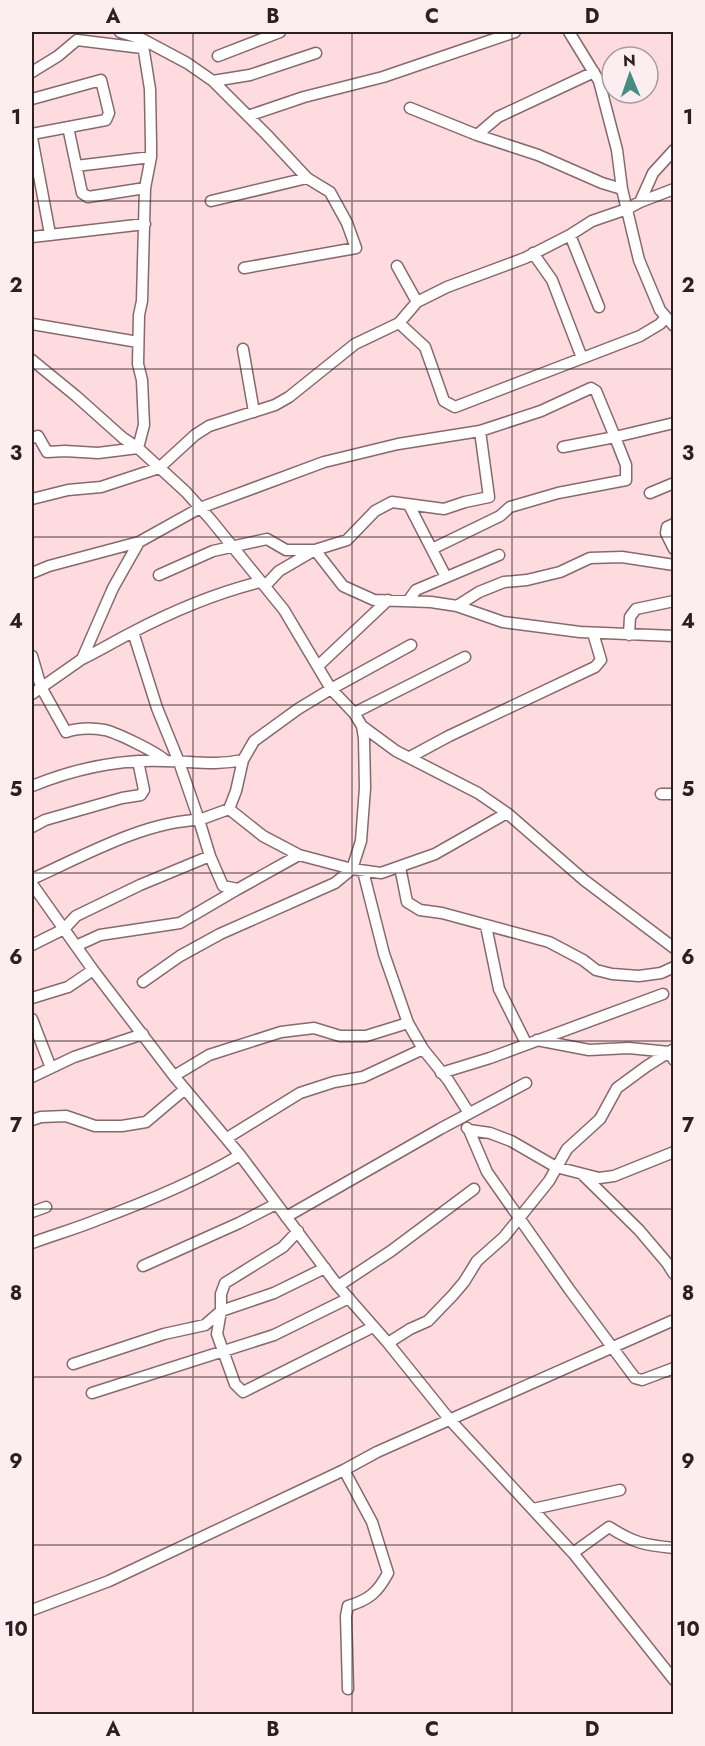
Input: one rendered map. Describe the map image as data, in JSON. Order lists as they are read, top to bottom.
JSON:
{
  "north": "top",
  "grid": {
    "columns": [
      "A",
      "B",
      "C",
      "D"
    ],
    "rows": [
      "1",
      "2",
      "3",
      "4",
      "5",
      "6",
      "7",
      "8",
      "9",
      "10"
    ]
  }
}
